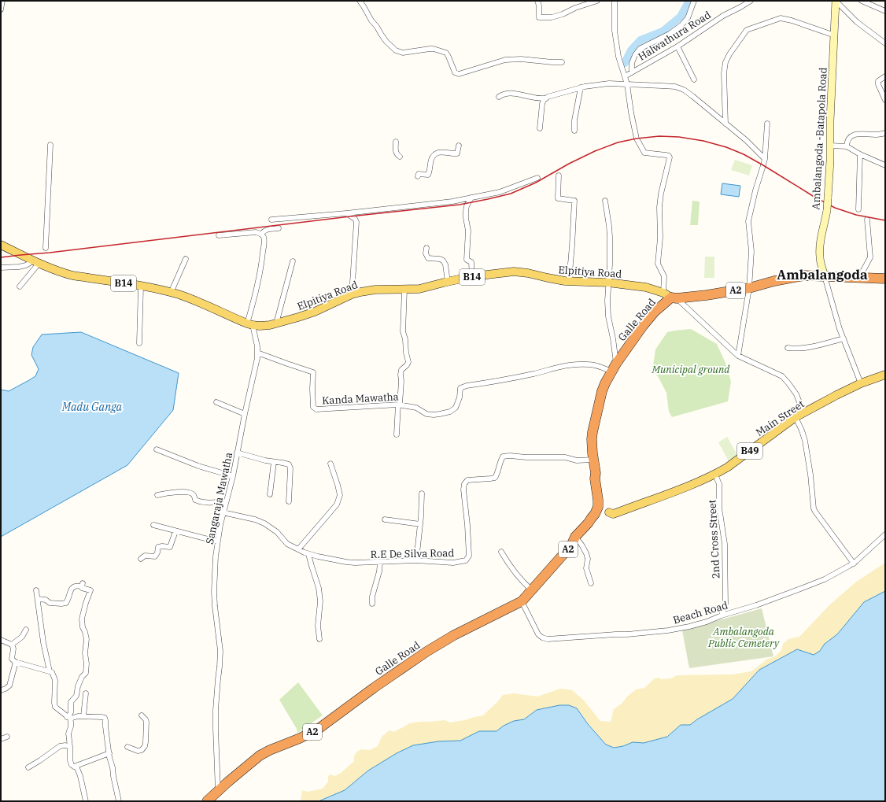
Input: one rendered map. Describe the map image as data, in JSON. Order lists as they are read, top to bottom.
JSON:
{
  "streets": {
    "highway": ["A2", "Galle Road"],
    "main road": [
      "Ambalangoda -Batapola Road",
      "Elpitiya Road",
      "B14",
      "Main Street",
      "B49"
    ],
    "street": [
      "Halwathura Road",
      "Kanda Mawatha",
      "Sangaraja Mawatha",
      "2nd Cross Street",
      "R.E De Silva Road",
      "Beach Road"
    ]
  },
  "crossings": [
    ["Ambalangoda -Batapola Road", "A2"],
    ["Elpitiya Road", "A2"],
    ["Elpitiya Road", "Galle Road"],
    ["Elpitiya Road", "Sangaraja Mawatha"],
    ["A2", "Galle Road"],
    ["Galle Road", "Kanda Mawatha"],
    ["Galle Road", "Main Street"],
    ["Galle Road", "Sangaraja Mawatha"],
    ["Galle Road", "R.E De Silva Road"],
    ["Galle Road", "Beach Road"],
    ["Kanda Mawatha", "Sangaraja Mawatha"],
    ["Main Street", "2nd Cross Street"],
    ["Sangaraja Mawatha", "R.E De Silva Road"],
    ["2nd Cross Street", "Beach Road"]
  ],
  "districts": ["Ambalangoda"],
  "water": ["Madu Ganga"],
  "parks": ["Municipal ground", "Ambalangoda Public Cemetery"]
}
